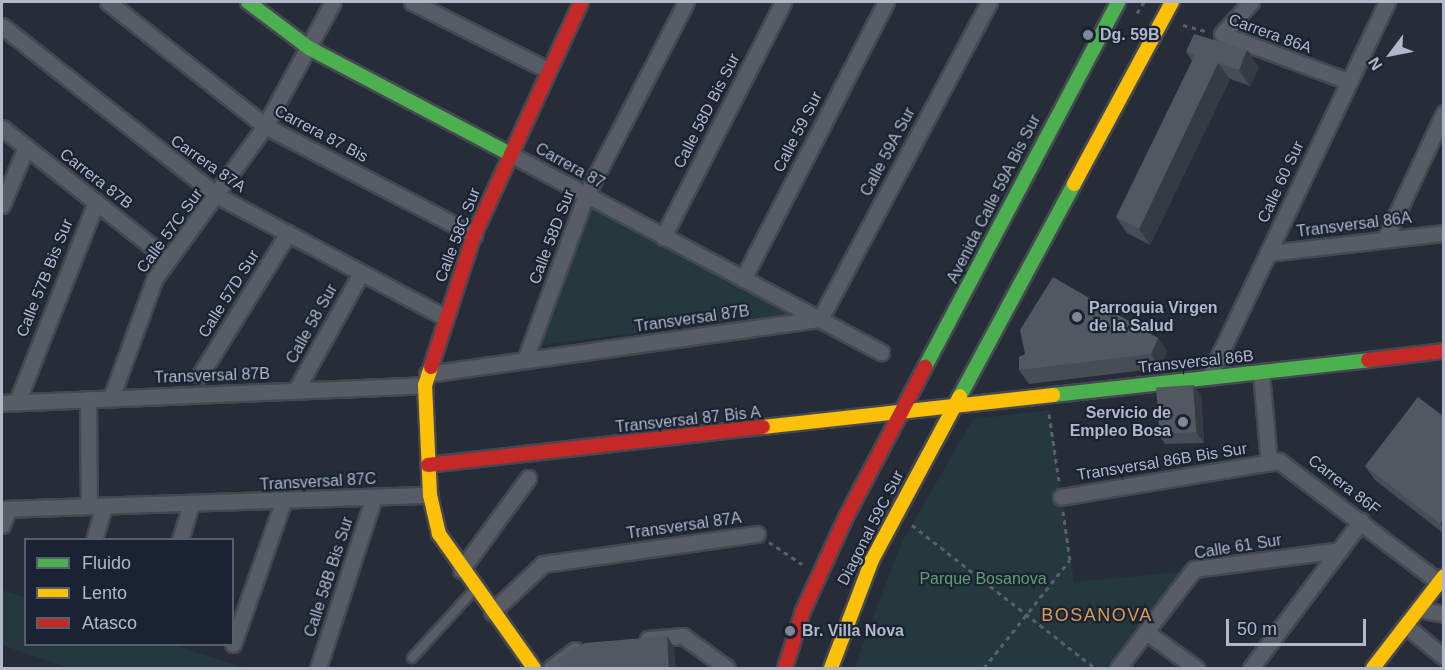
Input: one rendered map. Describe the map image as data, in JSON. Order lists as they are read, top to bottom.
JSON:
{
  "streets": {
    "street": [
      "Carrera 86A",
      "Calle 58D Bis Sur",
      "Calle 59 Sur",
      "Carrera 87 Bis",
      "Calle 59A Sur",
      "Carrera 87A",
      "Carrera 87",
      "Carrera 87B",
      "Calle 60 Sur",
      "Avenida Calle 59A Bis Sur",
      "Transversal 86A",
      "Calle 57C Sur",
      "Calle 58C Sur",
      "Calle 58D Sur",
      "Calle 57B Bis Sur",
      "Calle 57D Sur",
      "Transversal 87B",
      "Calle 58 Sur",
      "Transversal 86B",
      "Transversal 87 Bis A",
      "Transversal 86B Bis Sur",
      "Transversal 87C",
      "Carrera 86F",
      "Transversal 87A",
      "Diagonal 59C Sur",
      "Calle 61 Sur",
      "Calle 58B Bis Sur"
    ]
  },
  "crossings": [
    ["Carrera 86A", "Calle 60 Sur"],
    ["Calle 58D Bis Sur", "Carrera 87"],
    ["Calle 59 Sur", "Carrera 87"],
    ["Carrera 87 Bis", "Calle 57C Sur"],
    ["Carrera 87 Bis", "Calle 58C Sur"],
    ["Calle 59A Sur", "Carrera 87"],
    ["Calle 59A Sur", "Transversal 87B"],
    ["Carrera 87A", "Calle 57C Sur"],
    ["Carrera 87A", "Calle 58C Sur"],
    ["Carrera 87A", "Calle 57D Sur"],
    ["Carrera 87A", "Calle 58 Sur"],
    ["Carrera 87", "Calle 57C Sur"],
    ["Carrera 87", "Calle 58C Sur"],
    ["Carrera 87", "Calle 58D Sur"],
    ["Carrera 87", "Transversal 87B"],
    ["Carrera 87B", "Calle 57C Sur"],
    ["Carrera 87B", "Calle 57B Bis Sur"],
    ["Calle 60 Sur", "Transversal 86A"],
    ["Calle 60 Sur", "Transversal 86B"],
    ["Avenida Calle 59A Bis Sur", "Transversal 87 Bis A"],
    ["Avenida Calle 59A Bis Sur", "Diagonal 59C Sur"],
    ["Calle 57C Sur", "Transversal 87B"],
    ["Calle 58C Sur", "Transversal 87B"],
    ["Calle 58C Sur", "Transversal 87 Bis A"],
    ["Calle 58C Sur", "Transversal 87C"],
    ["Calle 58D Sur", "Transversal 87B"],
    ["Calle 57B Bis Sur", "Transversal 87B"],
    ["Transversal 87B", "Calle 58 Sur"],
    ["Transversal 86B", "Transversal 87 Bis A"],
    ["Transversal 86B", "Diagonal 59C Sur"],
    ["Transversal 87 Bis A", "Diagonal 59C Sur"],
    ["Transversal 86B Bis Sur", "Carrera 86F"],
    ["Transversal 87C", "Calle 58B Bis Sur"],
    ["Transversal 87A", "Diagonal 59C Sur"]
  ],
  "districts": ["BOSANOVA"],
  "parks": ["Parque Bosanova"],
  "places": [
    "Dg. 59B",
    "Parroquia Virgen de la Salud",
    "Servicio de Empleo Bosa",
    "Br. Villa Nova"
  ],
  "legend": ["Fluido", "Lento", "Atasco"],
  "scale_bar": "50 m",
  "north": "bottom left"
}
